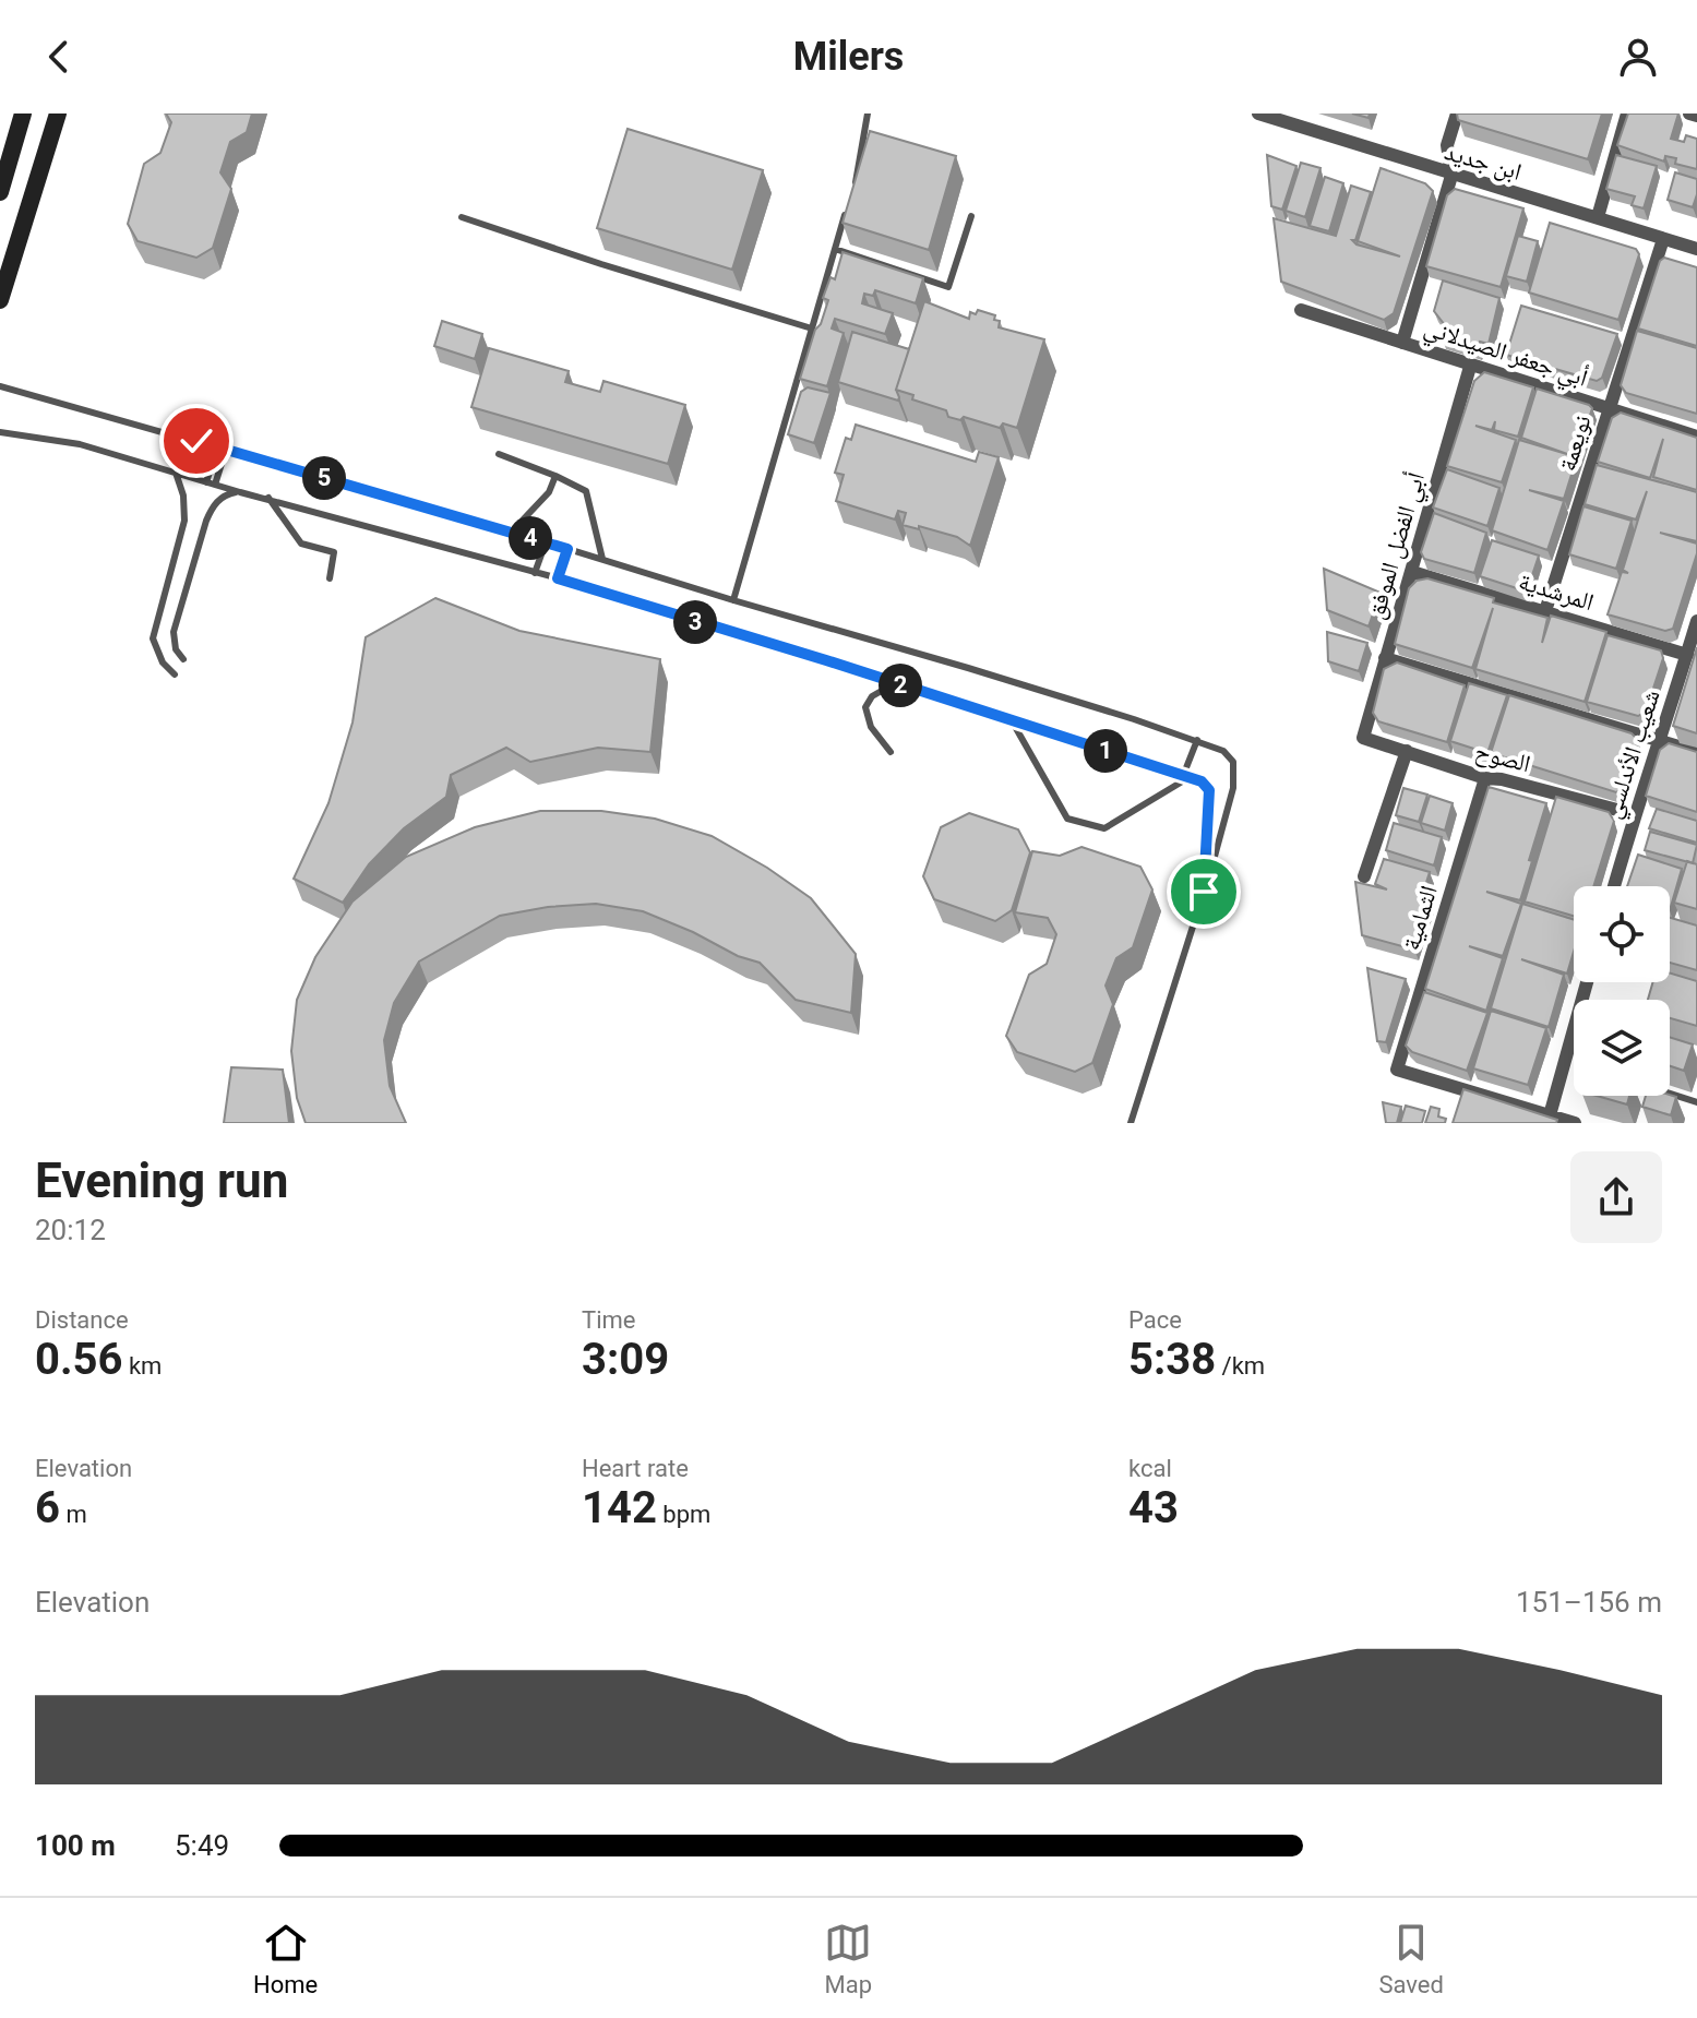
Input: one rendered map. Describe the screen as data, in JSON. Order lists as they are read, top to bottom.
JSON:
{
  "streets": {
    "street": [
      "ابن جديد",
      "أبي جعفر الصيدلاني",
      "نويعمة",
      "أبي الفضل الموفق",
      "المرشدية",
      "شعيب الأندلسي",
      "الصوح",
      "الثمامية"
    ]
  },
  "crossings": [
    ["ابن جديد", "نويعمة"],
    ["أبي جعفر الصيدلاني", "نويعمة"],
    ["أبي جعفر الصيدلاني", "أبي الفضل الموفق"],
    ["نويعمة", "المرشدية"],
    ["أبي الفضل الموفق", "المرشدية"],
    ["أبي الفضل الموفق", "الصوح"],
    ["المرشدية", "شعيب الأندلسي"],
    ["شعيب الأندلسي", "الصوح"],
    ["الصوح", "الثمامية"]
  ],
  "page": {
    "header": "Milers",
    "pins": [
      "5",
      "4",
      "3",
      "2",
      "1"
    ],
    "heading": ["Evening run", "20:12"],
    "stats": [
      ["Distance", "0.56 km"],
      ["Time", "3:09"],
      ["Pace", "5:38 /km"],
      ["Elevation", "6 m"],
      ["Heart rate", "142 bpm"],
      ["kcal", "43"]
    ],
    "chart": ["Elevation", "151–156 m"],
    "list": [
      {
        "name": "100 m",
        "note": "5:49"
      }
    ],
    "tabs": ["Home", "Map", "Saved"]
  }
}
